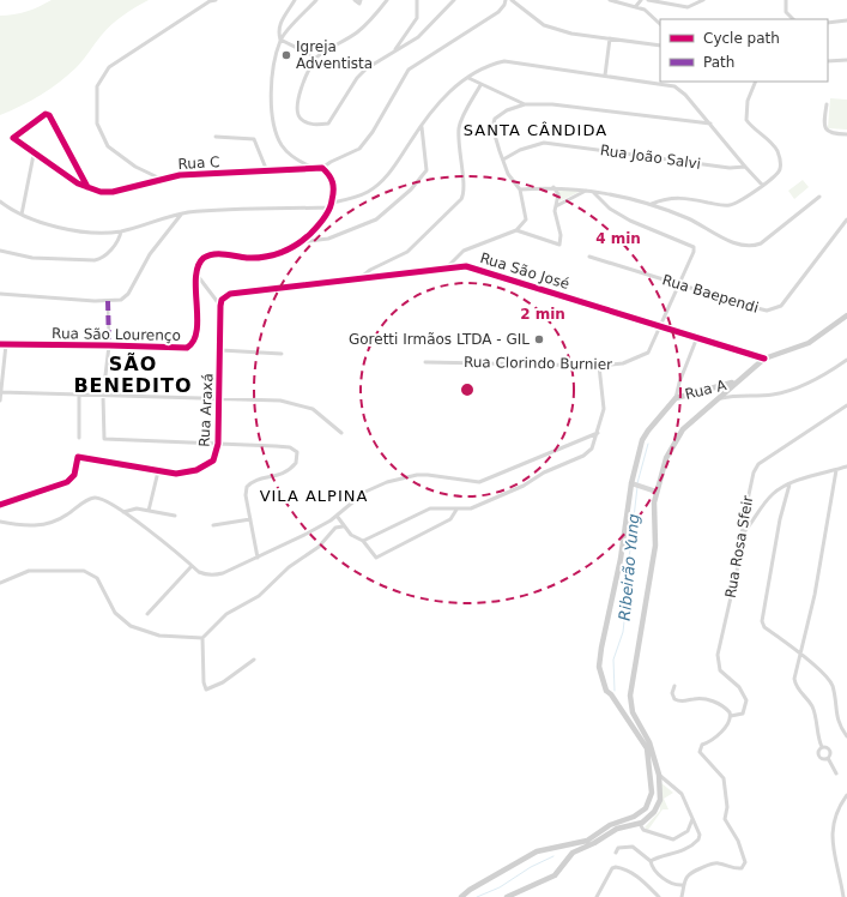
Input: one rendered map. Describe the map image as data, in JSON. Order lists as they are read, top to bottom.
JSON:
{
  "streets": {
    "main road": ["Rua A"],
    "street": [
      "Rua João Salvi",
      "Rua C",
      "Rua São José",
      "Rua Baependi",
      "Rua São Lourenço",
      "Rua Clorindo Burnier",
      "Rua Araxá",
      "Rua Rosa Sfeir"
    ]
  },
  "crossings": [
    ["Rua São José", "Rua Clorindo Burnier"],
    ["Rua São José", "Rua Araxá"],
    ["Rua Baependi", "Rua Clorindo Burnier"]
  ],
  "districts": ["SANTA CÂNDIDA", "SÃO BENEDITO", "VILA ALPINA"],
  "water": ["Ribeirão Yung"],
  "places": ["Igreja Adventista", "Goretti Irmãos LTDA - GIL"],
  "legend": ["Cycle path", "Path"],
  "rings": ["4 min", "2 min"]
}
